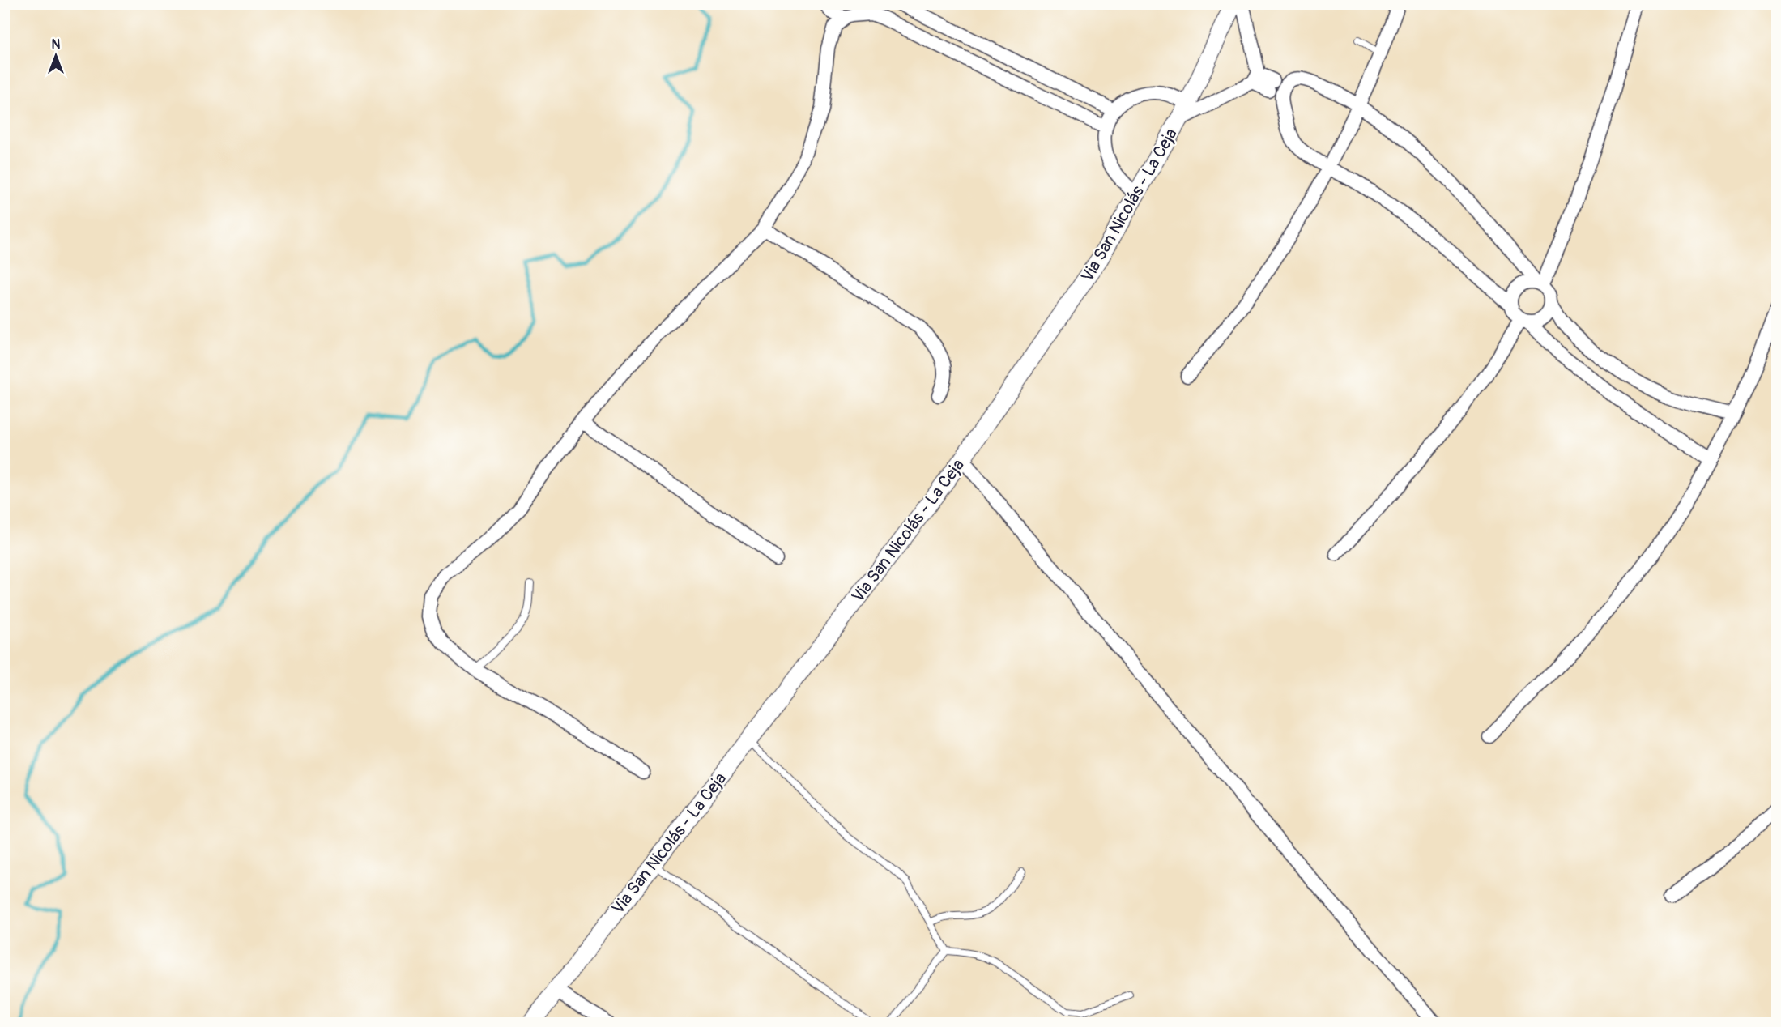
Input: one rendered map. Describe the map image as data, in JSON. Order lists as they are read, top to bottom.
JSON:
{
  "streets": {
    "street": ["Via San Nicolás - La Ceja"]
  },
  "north": "top"
}
